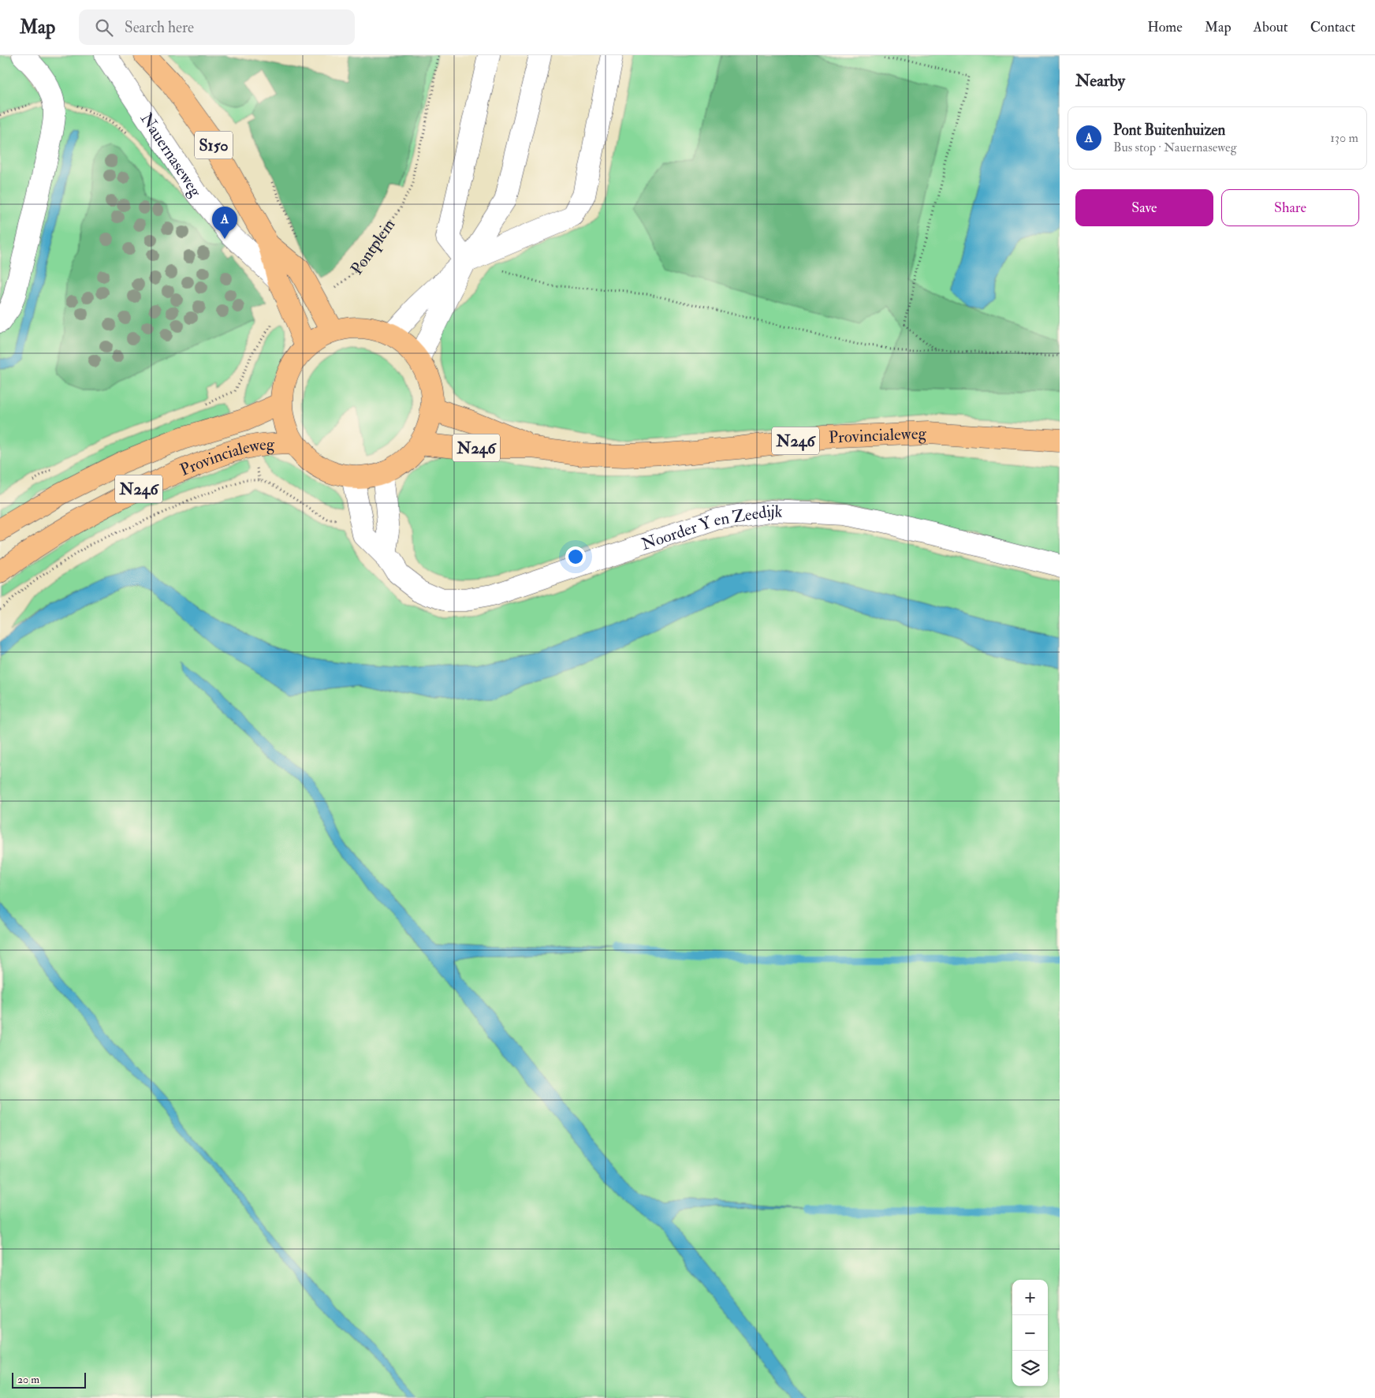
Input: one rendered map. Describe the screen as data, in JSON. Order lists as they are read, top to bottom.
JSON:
{
  "streets": {
    "main road": [
      "S150",
      "Nauernaseweg",
      "Provincialeweg",
      "N246"
    ],
    "street": ["Noorder Y en Zeedijk"],
    "path": ["Pontplein"]
  },
  "crossings": [
    ["Nauernaseweg", "Pontplein"],
    ["Provincialeweg", "Noorder Y en Zeedijk"]
  ],
  "scale_bar": "20 m",
  "page": {
    "header": "Map",
    "search": "Search here",
    "nav": [
      "Home",
      "Map",
      "About",
      "Contact"
    ],
    "heading": "Nearby",
    "list": [
      {
        "mark": "A",
        "name": "Pont Buitenhuizen",
        "note": "Bus stop · Nauernaseweg",
        "value": "130 m"
      }
    ],
    "buttons": ["Save", "Share"],
    "pins": "A",
    "map_buttons": ["+", "−"],
    "scale": "20 m"
  }
}
